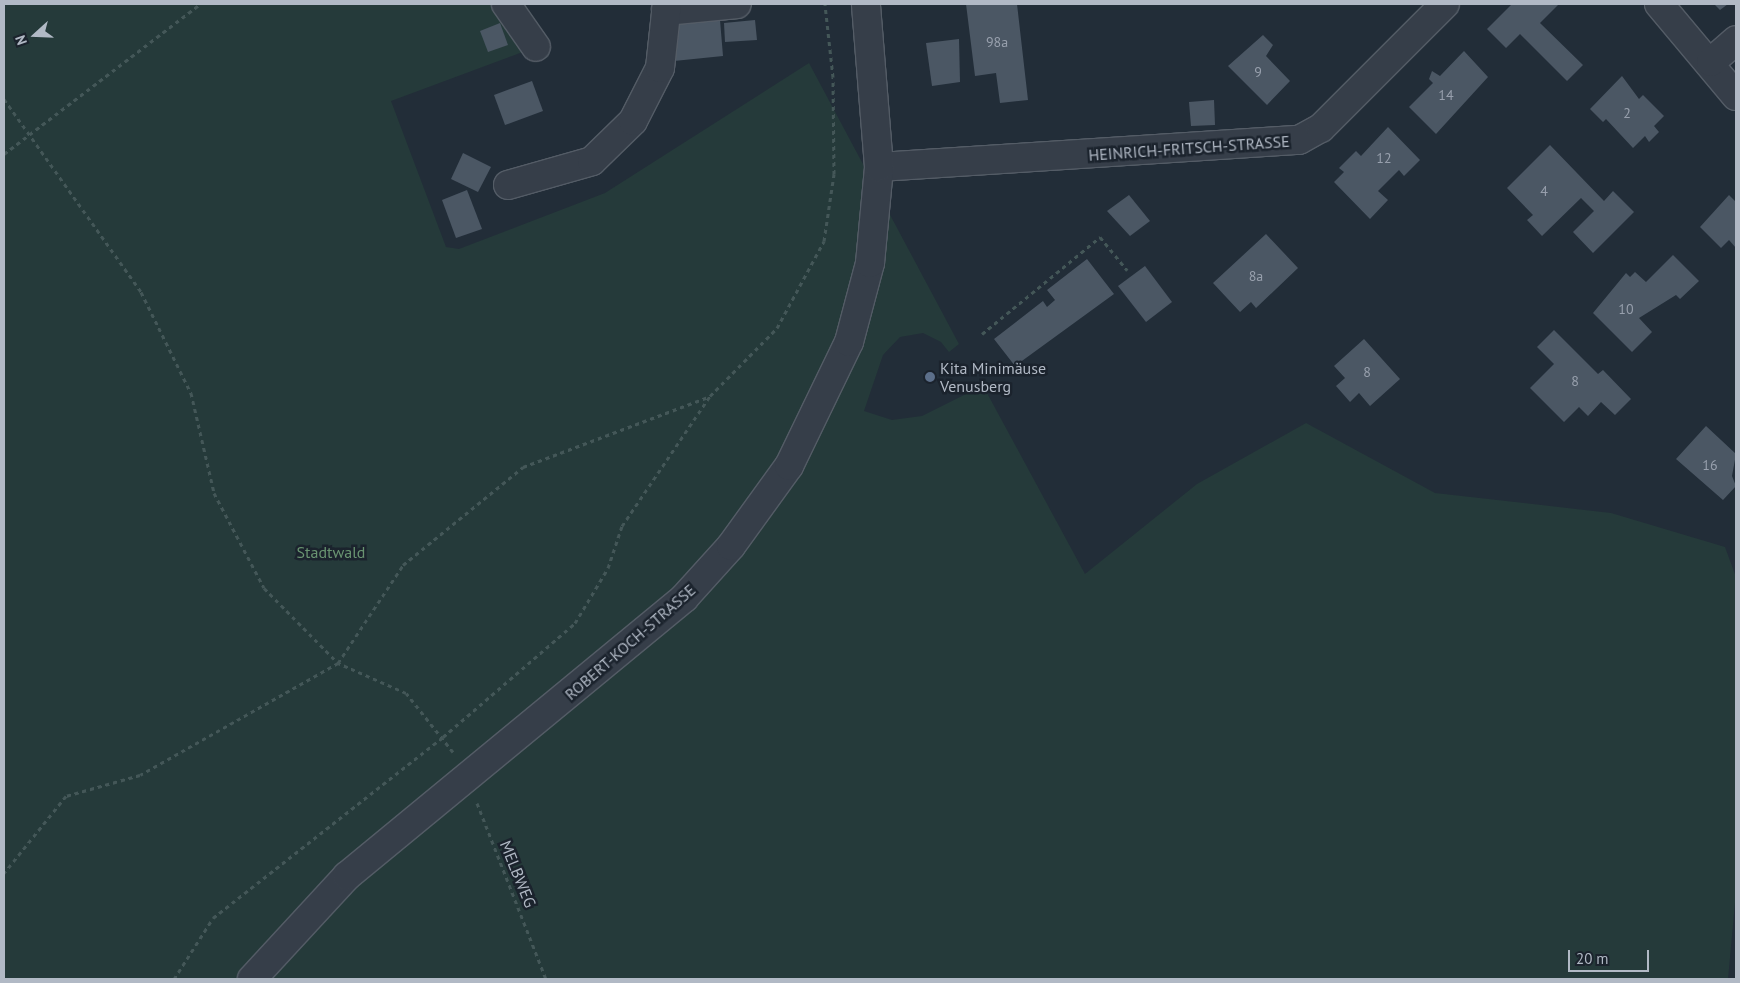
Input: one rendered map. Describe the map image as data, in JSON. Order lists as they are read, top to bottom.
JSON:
{
  "streets": {
    "street": ["HEINRICH-FRITSCH-STRASSE", "ROBERT-KOCH-STRASSE"],
    "path": ["MELBWEG"]
  },
  "crossings": [
    ["HEINRICH-FRITSCH-STRASSE", "ROBERT-KOCH-STRASSE"],
    ["ROBERT-KOCH-STRASSE", "MELBWEG"]
  ],
  "parks": ["Stadtwald"],
  "places": ["Kita Minimäuse Venusberg"],
  "house_numbers": [
    "98a",
    "9",
    "14",
    "2",
    "12",
    "4",
    "8a",
    "10",
    "8",
    "8",
    "16"
  ],
  "scale_bar": "20 m",
  "north": "left"
}
